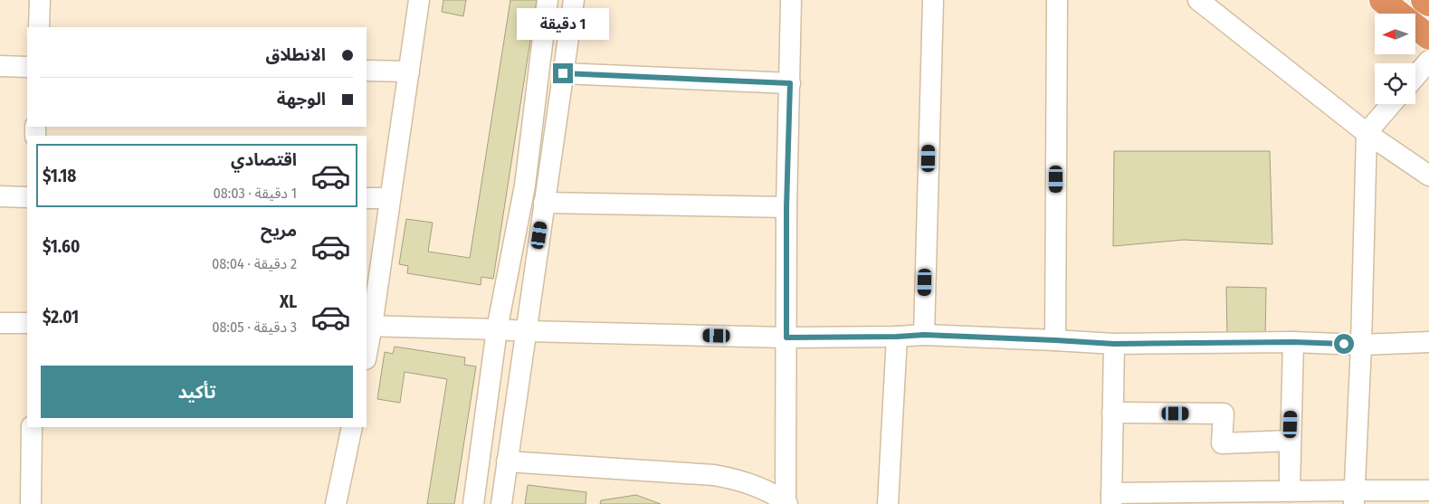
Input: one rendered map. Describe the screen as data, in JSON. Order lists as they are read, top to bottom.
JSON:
{
  "north": "left",
  "page": {
    "bubble": "1 دقيقة",
    "banner": ["الانطلاق", "الوجهة"],
    "list": [
      {
        "name": "اقتصادي",
        "note": "1 دقيقة · 08:03",
        "value": "$1.18"
      },
      {
        "name": "مريح",
        "note": "2 دقيقة · 08:04",
        "value": "$1.60"
      },
      {
        "name": "XL",
        "note": "3 دقيقة · 08:05",
        "value": "$2.01"
      }
    ],
    "buttons": "تأكيد"
  }
}
